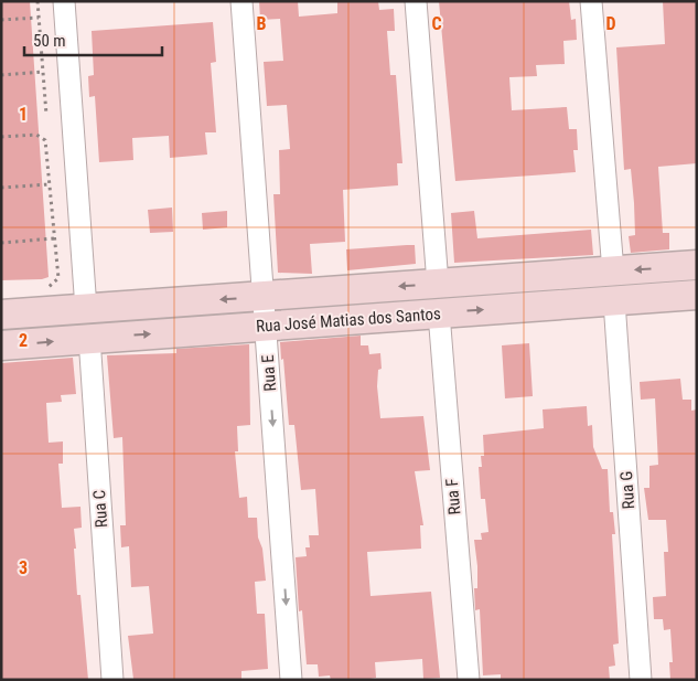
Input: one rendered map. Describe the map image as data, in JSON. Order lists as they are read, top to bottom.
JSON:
{
  "streets": {
    "main road": ["Rua José Matias dos Santos"],
    "street": [
      "Rua E",
      "Rua G",
      "Rua F",
      "Rua C"
    ]
  },
  "crossings": [
    ["Rua José Matias dos Santos", "Rua E"],
    ["Rua José Matias dos Santos", "Rua G"],
    ["Rua José Matias dos Santos", "Rua F"],
    ["Rua José Matias dos Santos", "Rua C"]
  ],
  "one_way": ["Rua E"],
  "scale_bar": "50 m",
  "grid": {
    "columns": ["B", "C", "D"],
    "rows": ["1", "2", "3"]
  }
}
